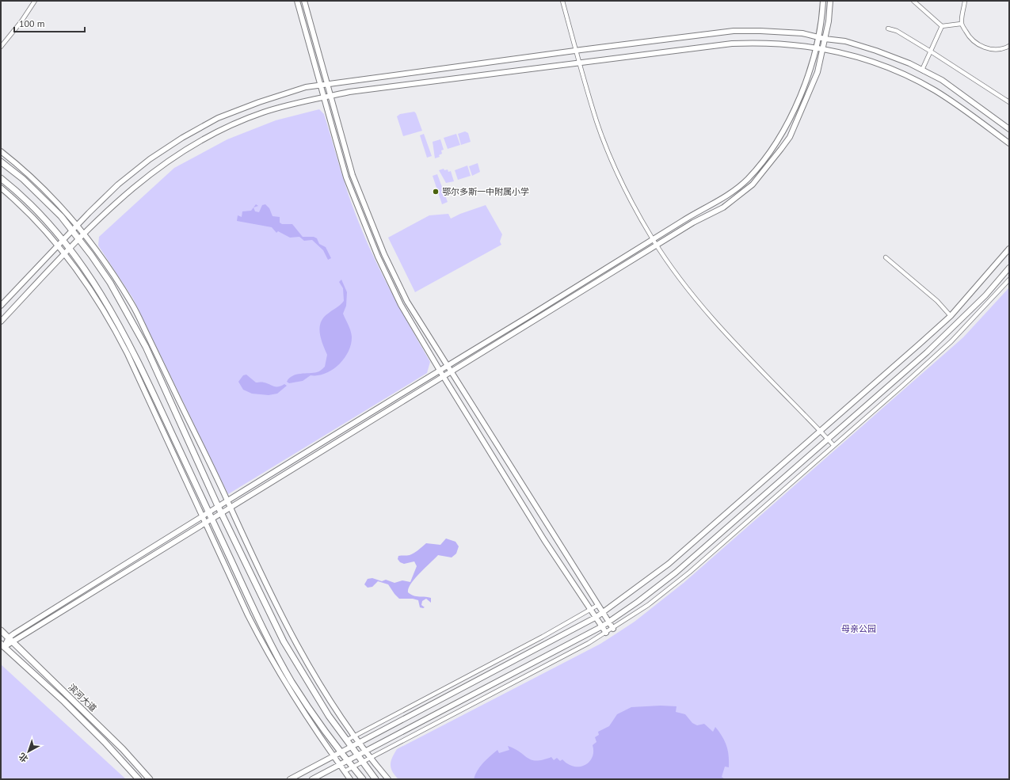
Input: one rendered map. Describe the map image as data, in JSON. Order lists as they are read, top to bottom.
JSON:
{
  "streets": {
    "main road": ["滨河大道"]
  },
  "parks": ["母亲公园"],
  "places": ["鄂尔多斯一中附属小学"],
  "scale_bar": "100 m",
  "north": "bottom left"
}
